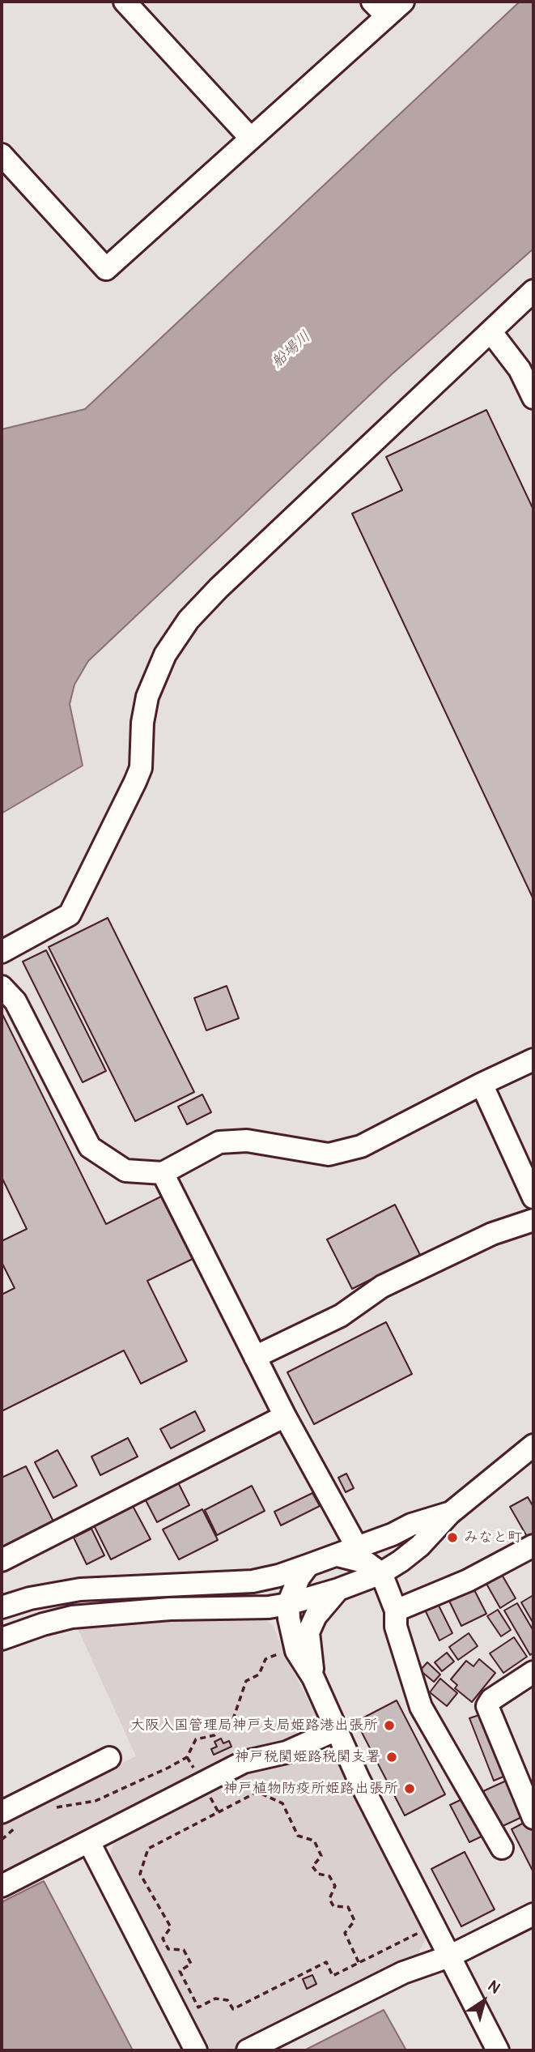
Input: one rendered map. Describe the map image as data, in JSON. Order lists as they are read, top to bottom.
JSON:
{
  "water": ["船場川"],
  "places": [
    "みなと町",
    "大阪入国管理局神戸支局姫路港出張所",
    "神戸税関姫路税関支署",
    "神戸植物防疫所姫路出張所"
  ],
  "north": "top right"
}
